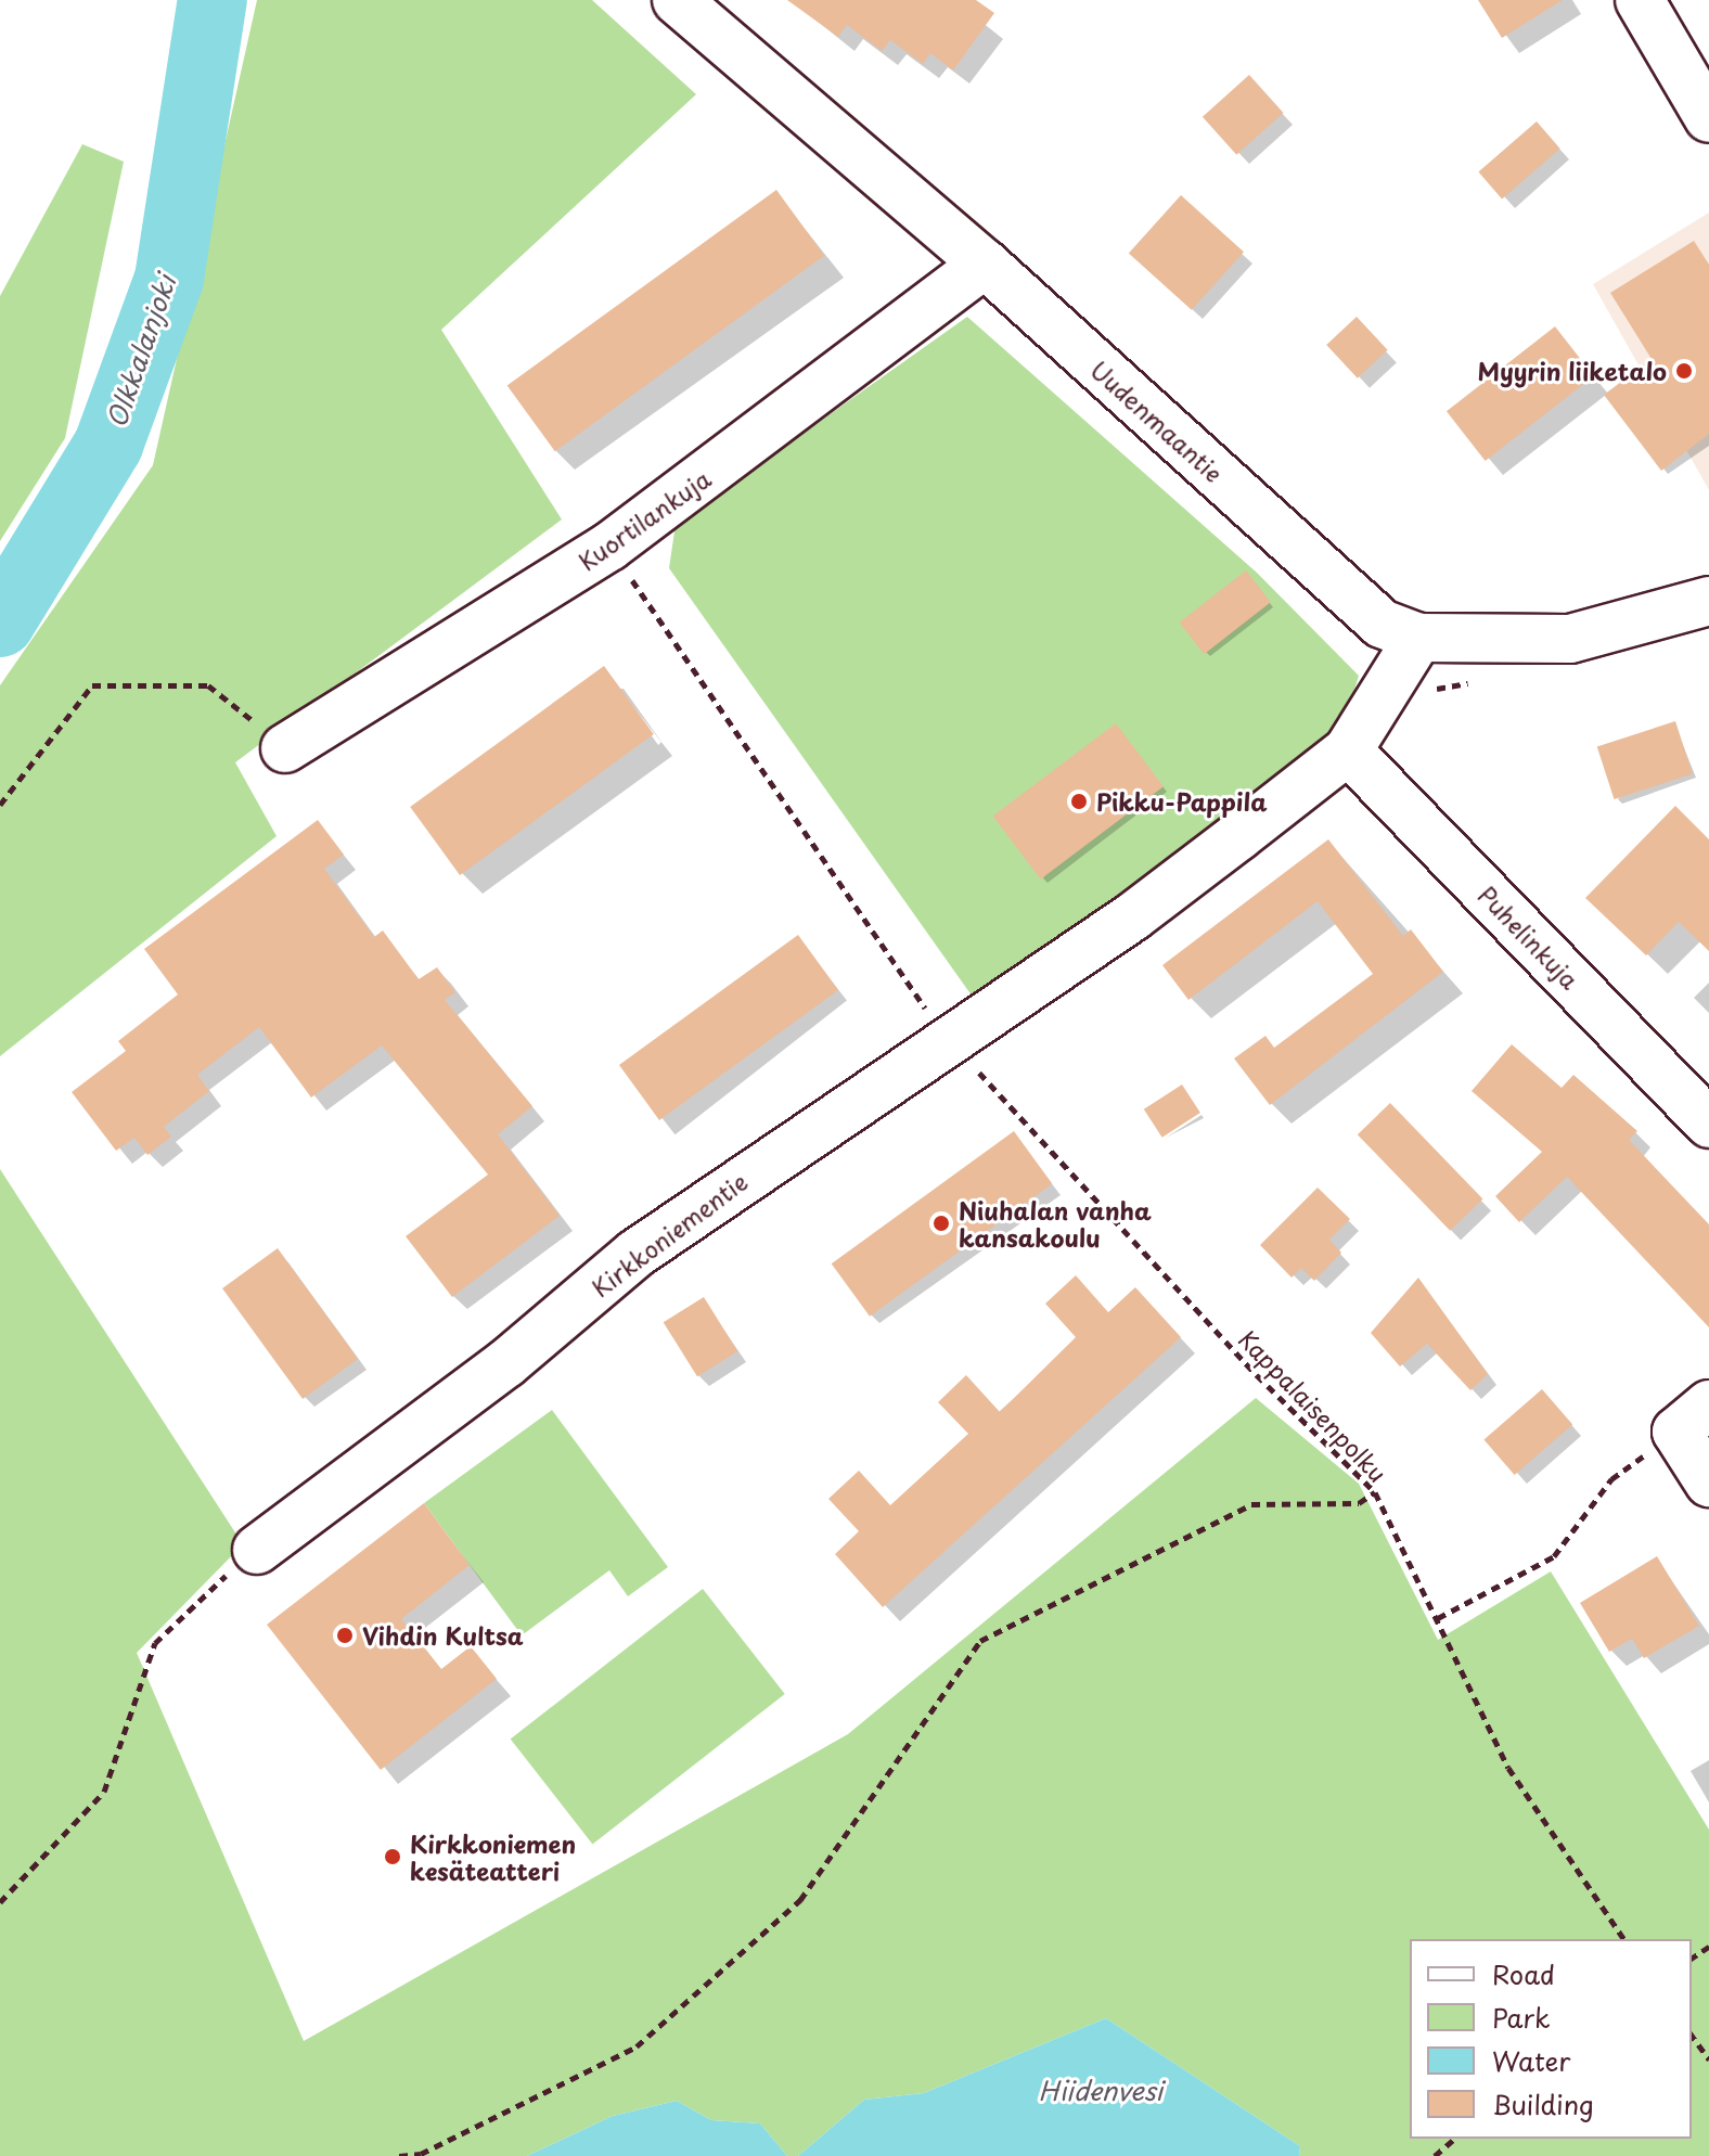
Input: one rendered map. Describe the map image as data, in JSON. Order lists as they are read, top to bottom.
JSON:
{
  "streets": {
    "street": [
      "Uudenmaantie",
      "Kuortilankuja",
      "Puhelinkuja",
      "Kirkkoniementie"
    ],
    "path": ["Kappalaisenpolku"]
  },
  "crossings": [
    ["Uudenmaantie", "Kuortilankuja"],
    ["Uudenmaantie", "Kirkkoniementie"],
    ["Kuortilankuja", "Kappalaisenpolku"],
    ["Puhelinkuja", "Kirkkoniementie"],
    ["Kirkkoniementie", "Kappalaisenpolku"]
  ],
  "water": ["Olkkalanjoki", "Hiidenvesi"],
  "places": [
    "Myyrin liiketalo",
    "Pikku-Pappila",
    "Niuhalan vanha kansakoulu",
    "Vihdin Kultsa",
    "Kirkkoniemen kesäteatteri"
  ],
  "legend": [
    "Road",
    "Park",
    "Water",
    "Building"
  ]
}
